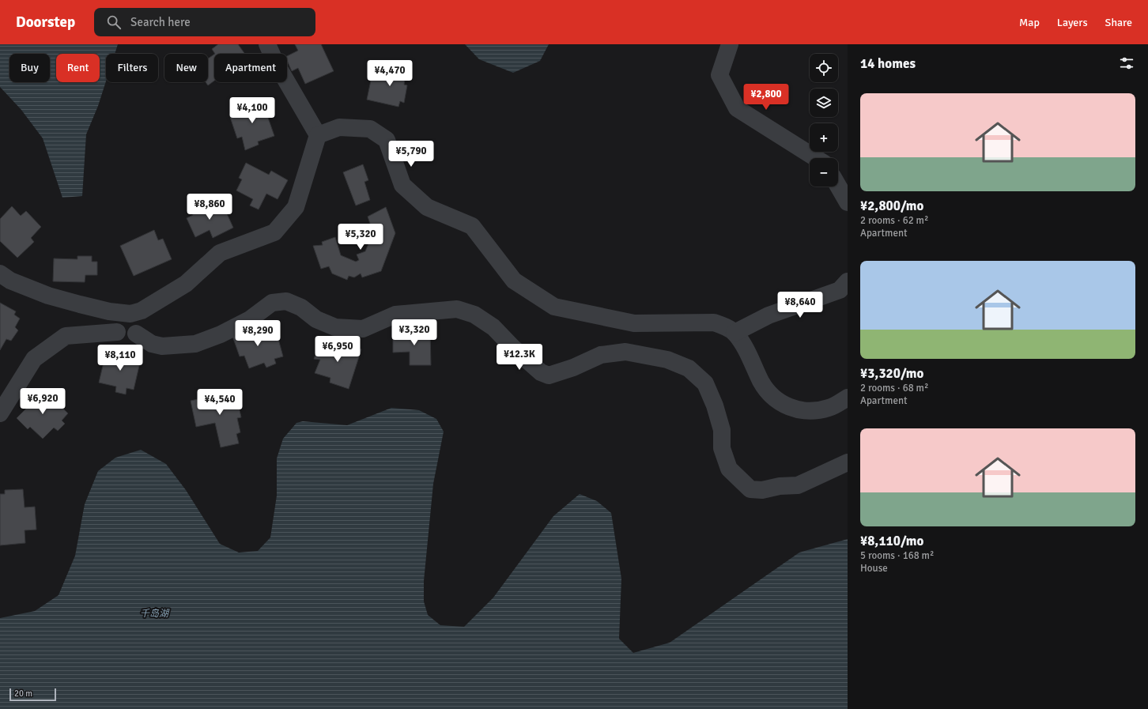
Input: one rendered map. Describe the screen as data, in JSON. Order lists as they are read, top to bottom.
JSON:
{
  "water": ["千岛湖"],
  "scale_bar": "20 m",
  "page": {
    "header": "Doorstep",
    "search": "Search here",
    "nav": ["Map", "Layers", "Share"],
    "heading": "14 homes",
    "map_buttons": ["+", "−"],
    "chip": [
      "Buy",
      "Rent",
      "Filters",
      "New",
      "Apartment"
    ],
    "price": [
      "¥4,470",
      "¥2,800",
      "¥4,100",
      "¥5,790",
      "¥8,860",
      "¥5,320",
      "¥8,640",
      "¥3,320",
      "¥8,290",
      "¥6,950",
      "¥12.3K",
      "¥8,110",
      "¥6,920",
      "¥4,540"
    ],
    "list": [
      {
        "name": "¥2,800/mo",
        "note": "2 rooms · 62 m² · Apartment"
      },
      {
        "name": "¥3,320/mo",
        "note": "2 rooms · 68 m² · Apartment"
      },
      {
        "name": "¥8,110/mo",
        "note": "5 rooms · 168 m² · House"
      }
    ],
    "scale": "20 m"
  }
}
